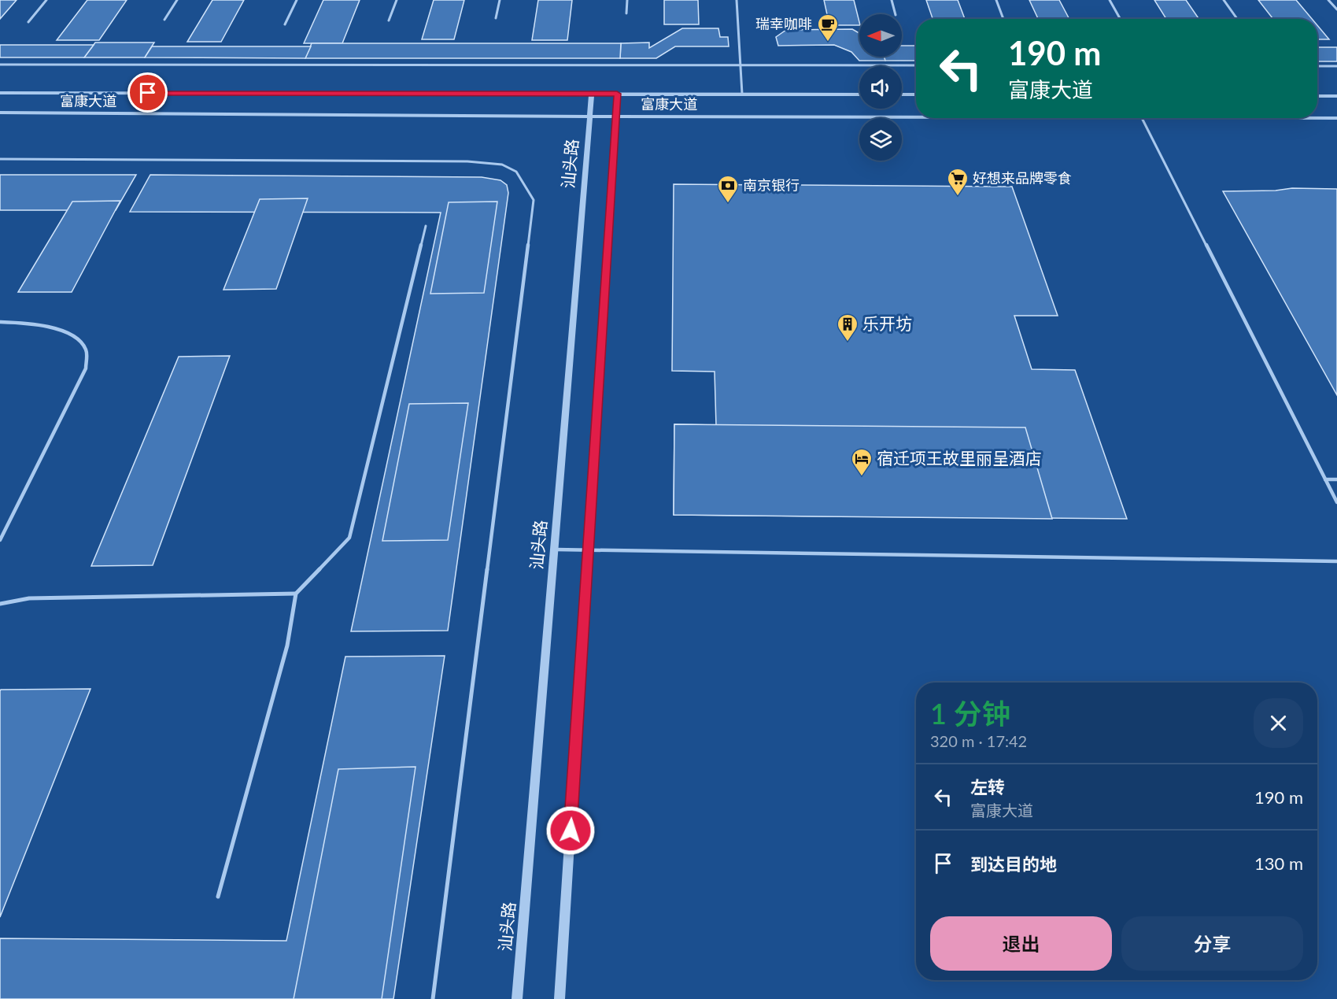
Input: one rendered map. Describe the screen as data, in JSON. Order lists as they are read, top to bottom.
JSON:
{
  "streets": {
    "street": ["富康大道", "汕头路"]
  },
  "crossings": [
    ["富康大道", "汕头路"]
  ],
  "places": {
    "cafe": ["瑞幸咖啡"],
    "supermarket": ["好想来品牌零食"],
    "bank": ["南京银行"],
    "building": ["乐开坊"],
    "hotel": ["宿迁项王故里丽呈酒店"]
  },
  "north": "left",
  "page": {
    "turn": ["190 m", "富康大道"],
    "heading": ["1 分钟", "320 m · 17:42"],
    "list": [
      {
        "name": "左转",
        "note": "富康大道",
        "value": "190 m"
      },
      {
        "name": "到达目的地",
        "value": "130 m"
      }
    ],
    "buttons": ["退出", "分享"]
  }
}
